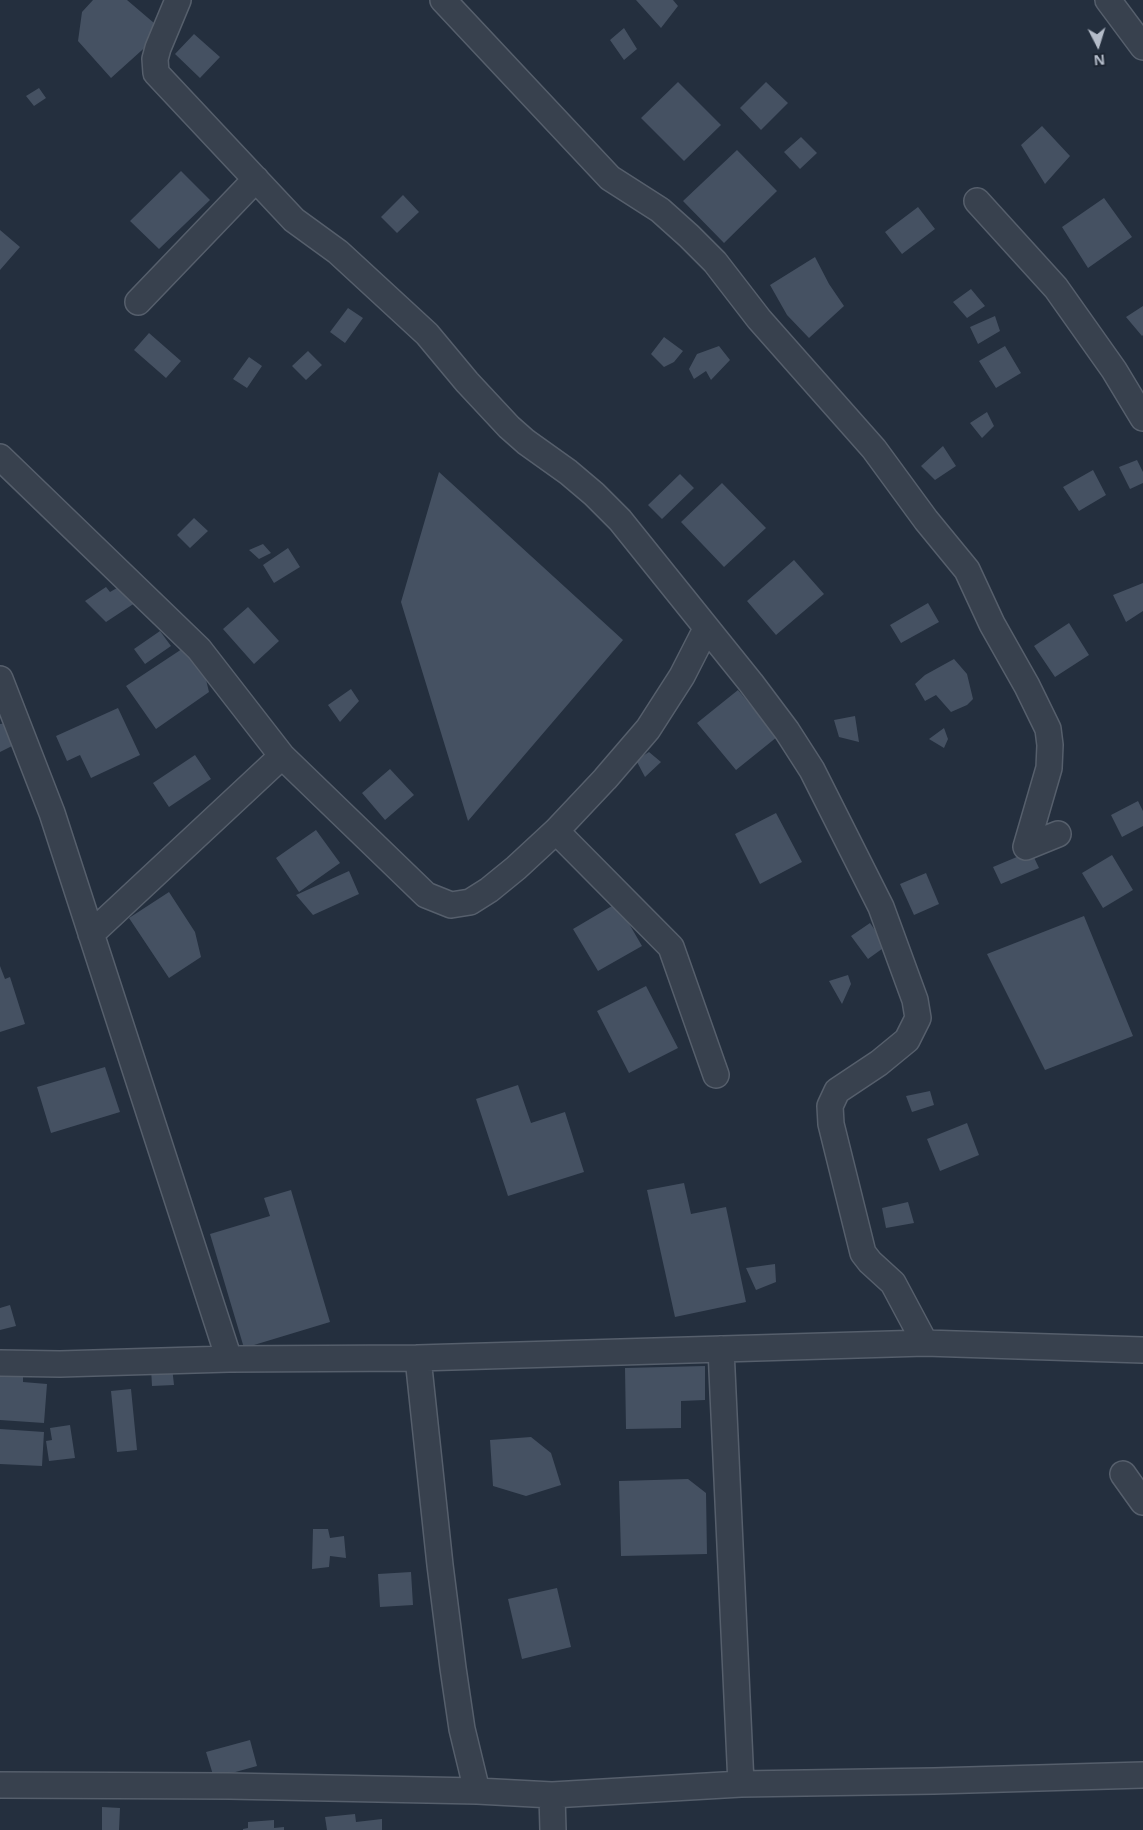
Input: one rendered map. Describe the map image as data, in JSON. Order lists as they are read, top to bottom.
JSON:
{
  "north": "bottom"
}
